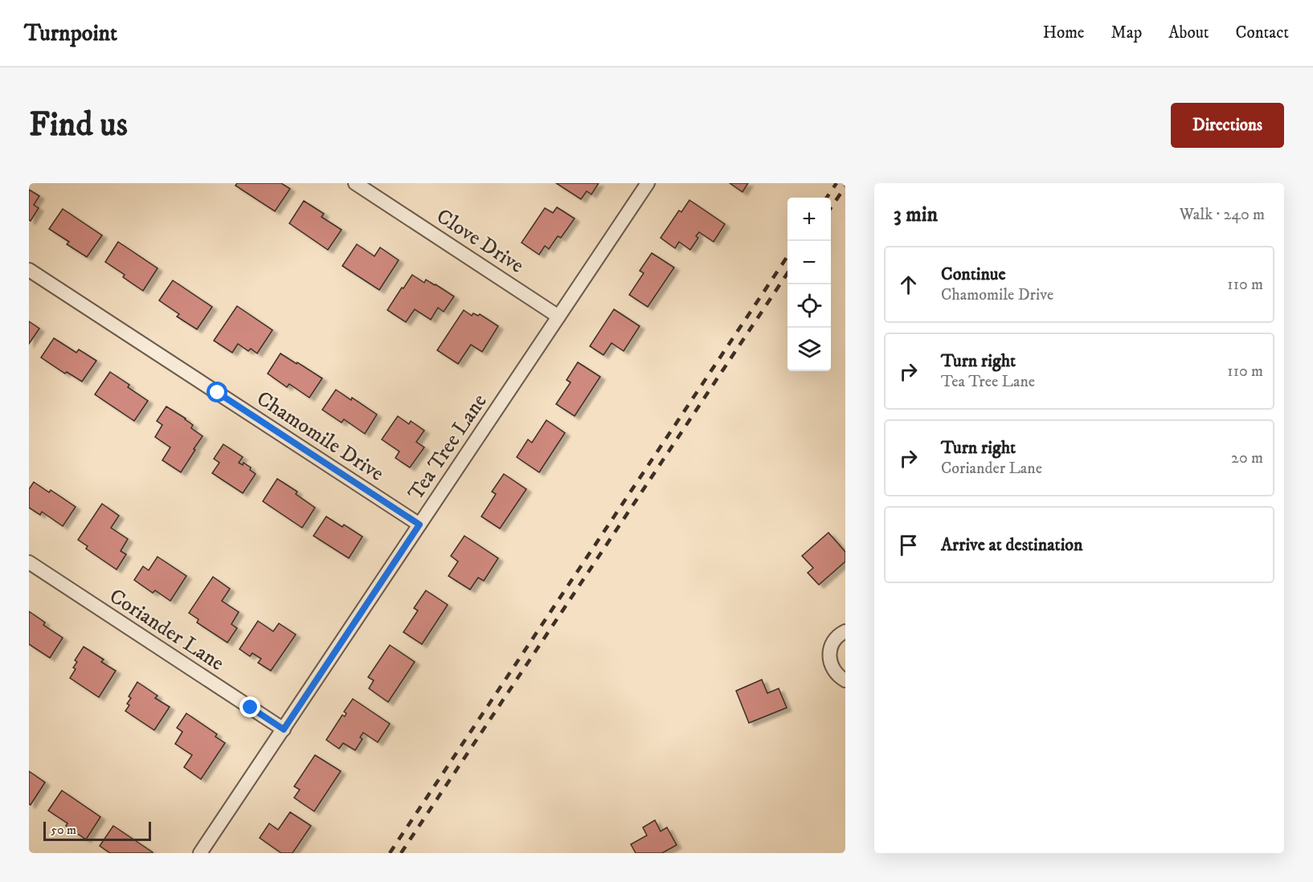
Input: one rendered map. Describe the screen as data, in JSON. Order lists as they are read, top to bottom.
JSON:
{
  "streets": {
    "street": [
      "Clove Drive",
      "Chamomile Drive",
      "Tea Tree Lane",
      "Coriander Lane"
    ]
  },
  "crossings": [
    ["Clove Drive", "Tea Tree Lane"],
    ["Chamomile Drive", "Tea Tree Lane"],
    ["Tea Tree Lane", "Coriander Lane"]
  ],
  "scale_bar": "50 m",
  "page": {
    "header": "Turnpoint",
    "nav": [
      "Home",
      "Map",
      "About",
      "Contact"
    ],
    "buttons": "Directions",
    "title": "Find us",
    "heading": ["3 min", "Walk · 240 m"],
    "map_buttons": ["+", "−"],
    "list": [
      ["Continue", "Chamomile Drive", "110 m"],
      ["Turn right", "Tea Tree Lane", "110 m"],
      ["Turn right", "Coriander Lane", "20 m"],
      "Arrive at destination"
    ],
    "scale": "50 m"
  }
}
